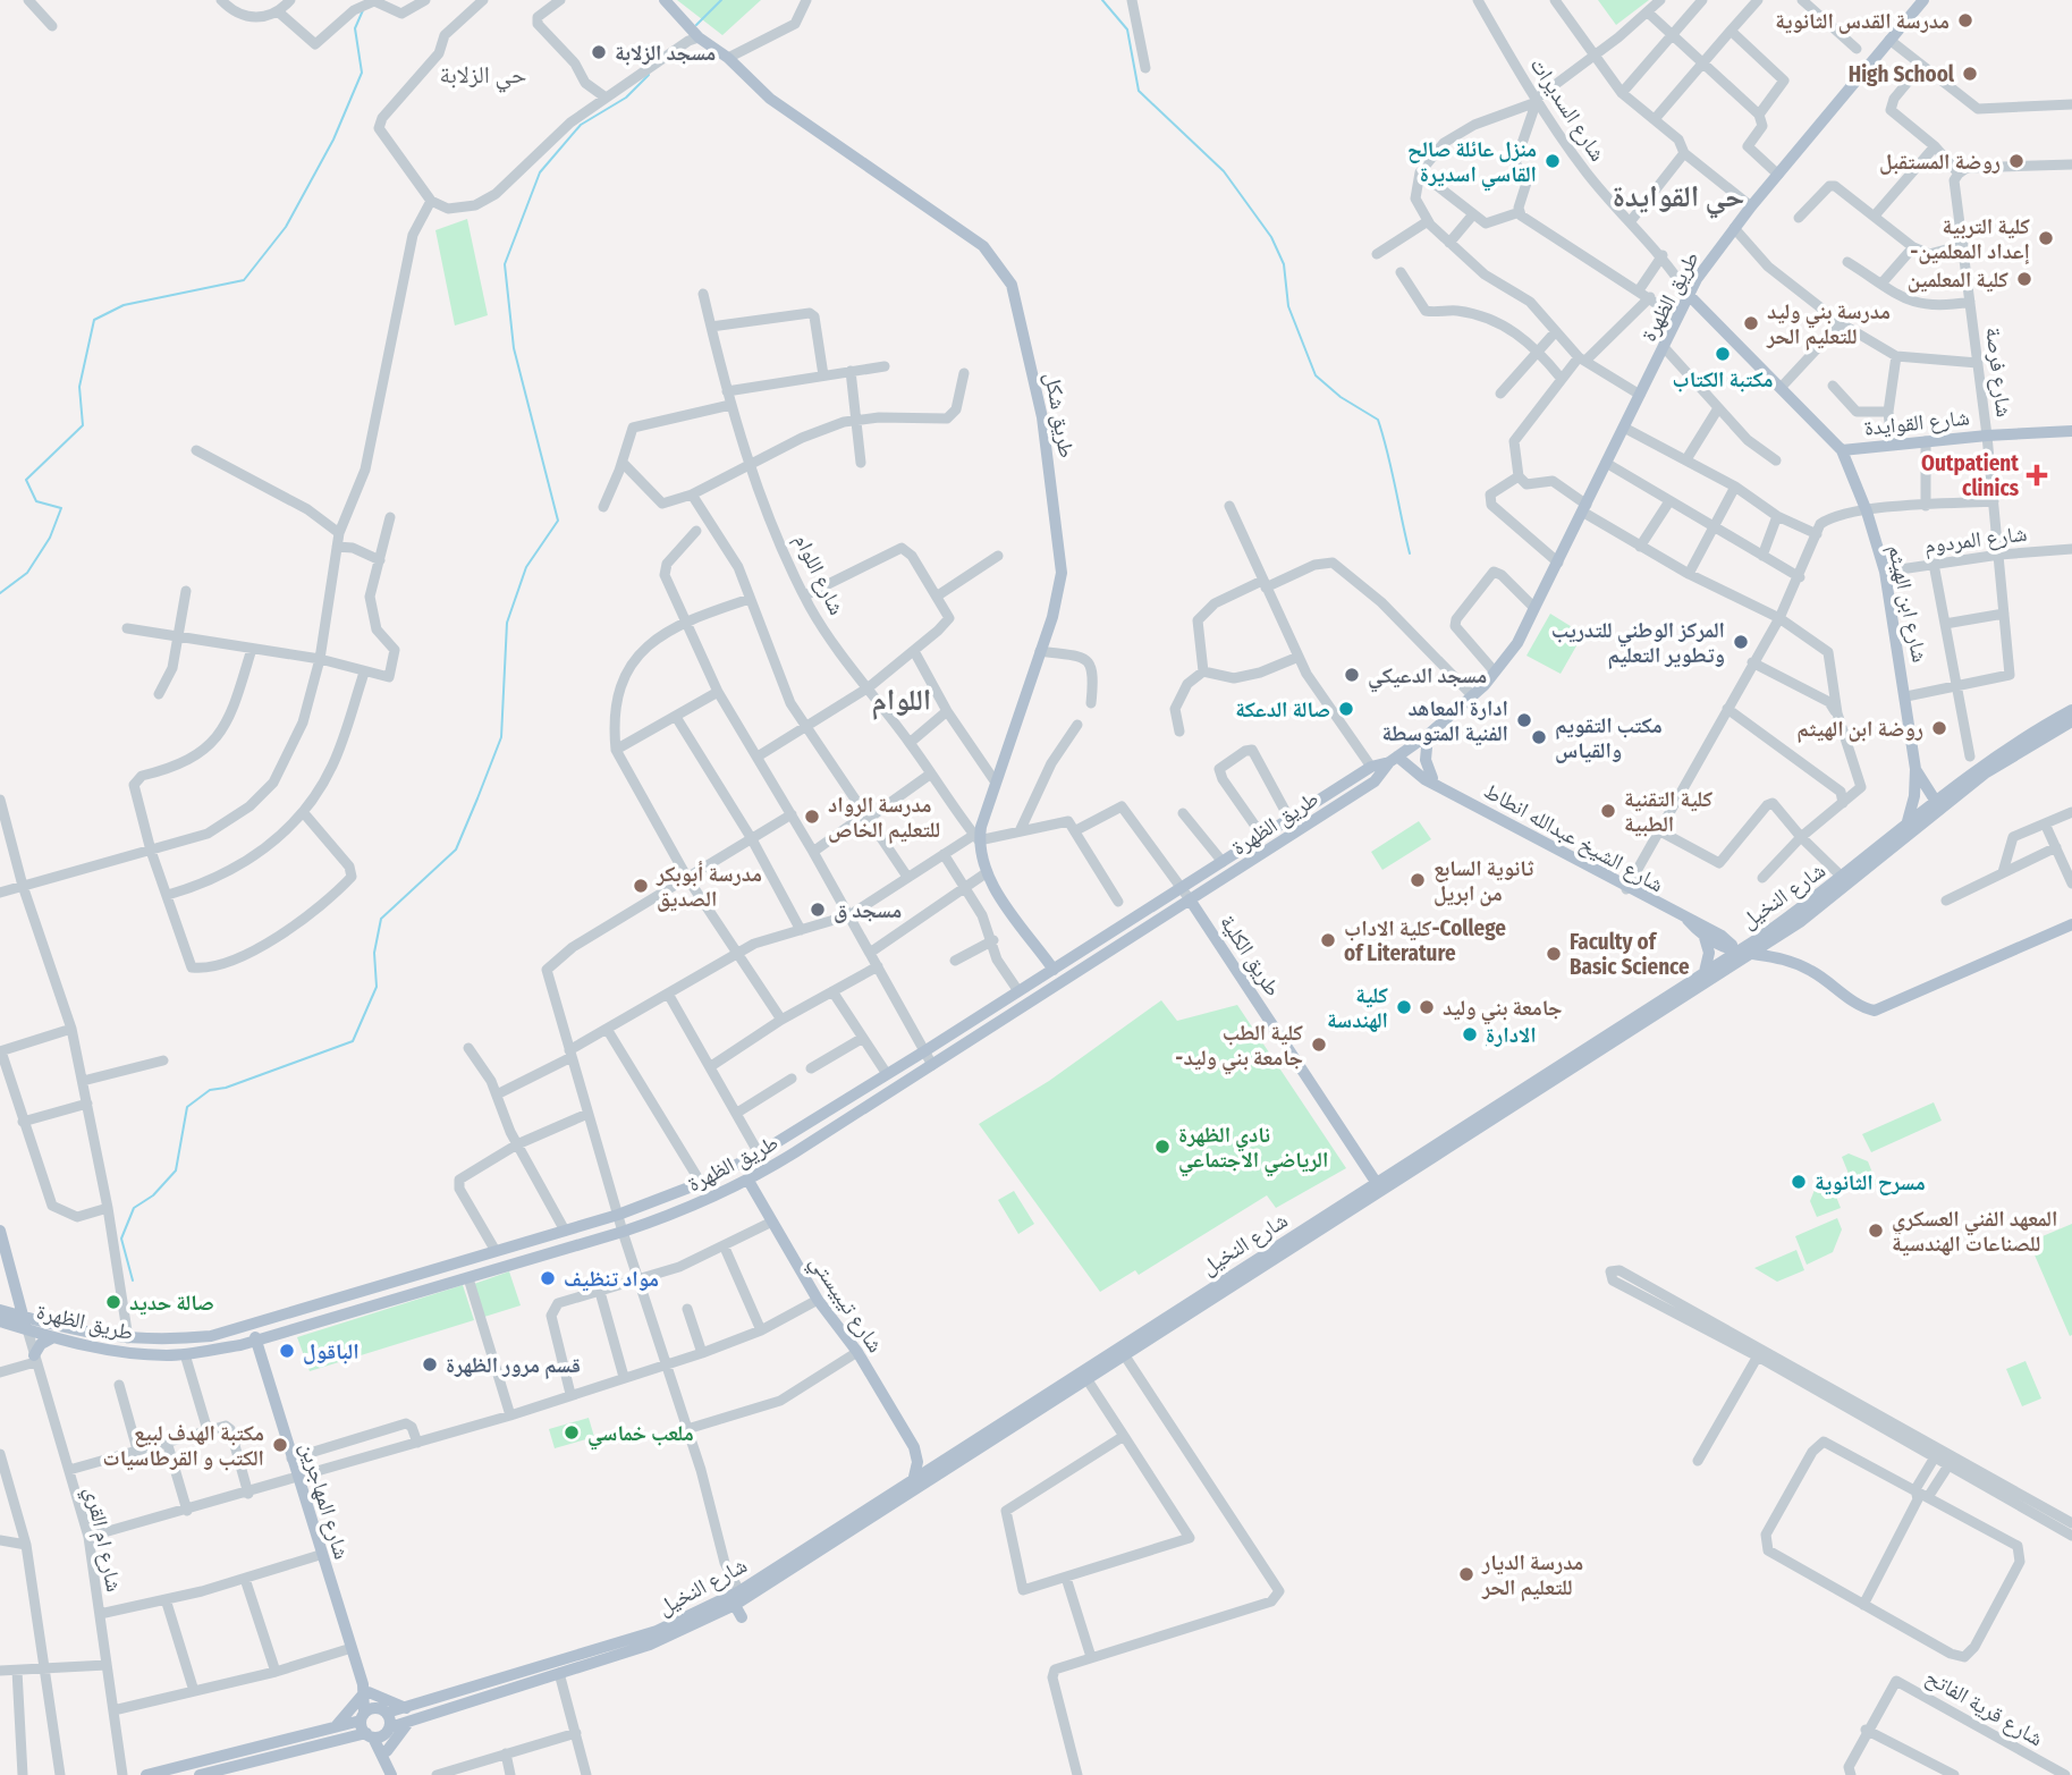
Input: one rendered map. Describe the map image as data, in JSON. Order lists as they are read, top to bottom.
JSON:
{
  "streets": {
    "main road": [
      "طريق الظهرة",
      "طريق شكل",
      "شارع القوايدة",
      "شارع ابن الهيثم",
      "شارع الشيخ عبدالله انطاط",
      "شارع النخيل",
      "طريق الكلية",
      "شارع تيبيستي",
      "شارع المهاجرين"
    ],
    "street": [
      "شارع السديرات",
      "شارع فرصة",
      "شارع المردوم",
      "شارع اللوام",
      "شارع ام القري",
      "شارع قرية الفاتح"
    ]
  },
  "crossings": [
    ["شارع السديرات", "طريق الظهرة"],
    ["شارع السديرات", "شارع القوايدة"],
    ["طريق الظهرة", "طريق شكل"],
    ["طريق الظهرة", "شارع القوايدة"],
    ["طريق الظهرة", "شارع الشيخ عبدالله انطاط"],
    ["طريق الظهرة", "طريق الكلية"],
    ["طريق الظهرة", "شارع تيبيستي"],
    ["طريق الظهرة", "شارع المهاجرين"],
    ["طريق الظهرة", "شارع ام القري"],
    ["شارع فرصة", "شارع القوايدة"],
    ["شارع فرصة", "شارع المردوم"],
    ["طريق شكل", "شارع اللوام"],
    ["شارع القوايدة", "شارع ابن الهيثم"],
    ["شارع المردوم", "شارع ابن الهيثم"],
    ["شارع الشيخ عبدالله انطاط", "شارع النخيل"],
    ["شارع النخيل", "طريق الكلية"],
    ["شارع النخيل", "شارع المهاجرين"]
  ],
  "districts": ["حي الزلابة", "حي القوايدة", "اللوام"],
  "places": {
    "other": [
      "مدرسة القدس الثانوية",
      "مسجد الزلابة",
      "High School",
      "منزل عائلة صالح القاسي اسديرة",
      "روضة المستقبل",
      "كلية التربية -إعداد المعلمين",
      "كلية المعلمين",
      "مدرسة بني وليد للتعليم الحر",
      "مكتبة الكتاب",
      "المركز الوطني للتدريب وتطوير التعليم",
      "مسجد الدعيكي",
      "صالة الدعكة",
      "ادارة المعاهد الفنية المتوسطة",
      "روضة ابن الهيثم",
      "مكتب التقويم والقياس",
      "كلية التقنية الطبية",
      "مدرسة الرواد للتعليم الخاص",
      "ثانوية السابع من ابريل",
      "مدرسة أبوبكر الصديق",
      "مسجد ق",
      "كلية الاداب-College of Literature",
      "Faculty of Basic Science",
      "كلية الهندسة",
      "جامعة بني وليد",
      "ِالادارة",
      "كلية الطب -جامعة بني وليد",
      "نادي الظهرة الرياضي الاجتماعي",
      "مسرح الثانوية",
      "المعهد الفني العسكري للصناعات الهندسية",
      "مواد تنظيف",
      "صالة حديد",
      "الباقول",
      "قسم مرور الظهرة",
      "ملعب خماسي",
      "مكتبة الهدف لبيع الكتب و القرطاسيات",
      "مدرسة الديار للتعليم الحر"
    ],
    "health": ["Outpatient clinics"]
  }
}
